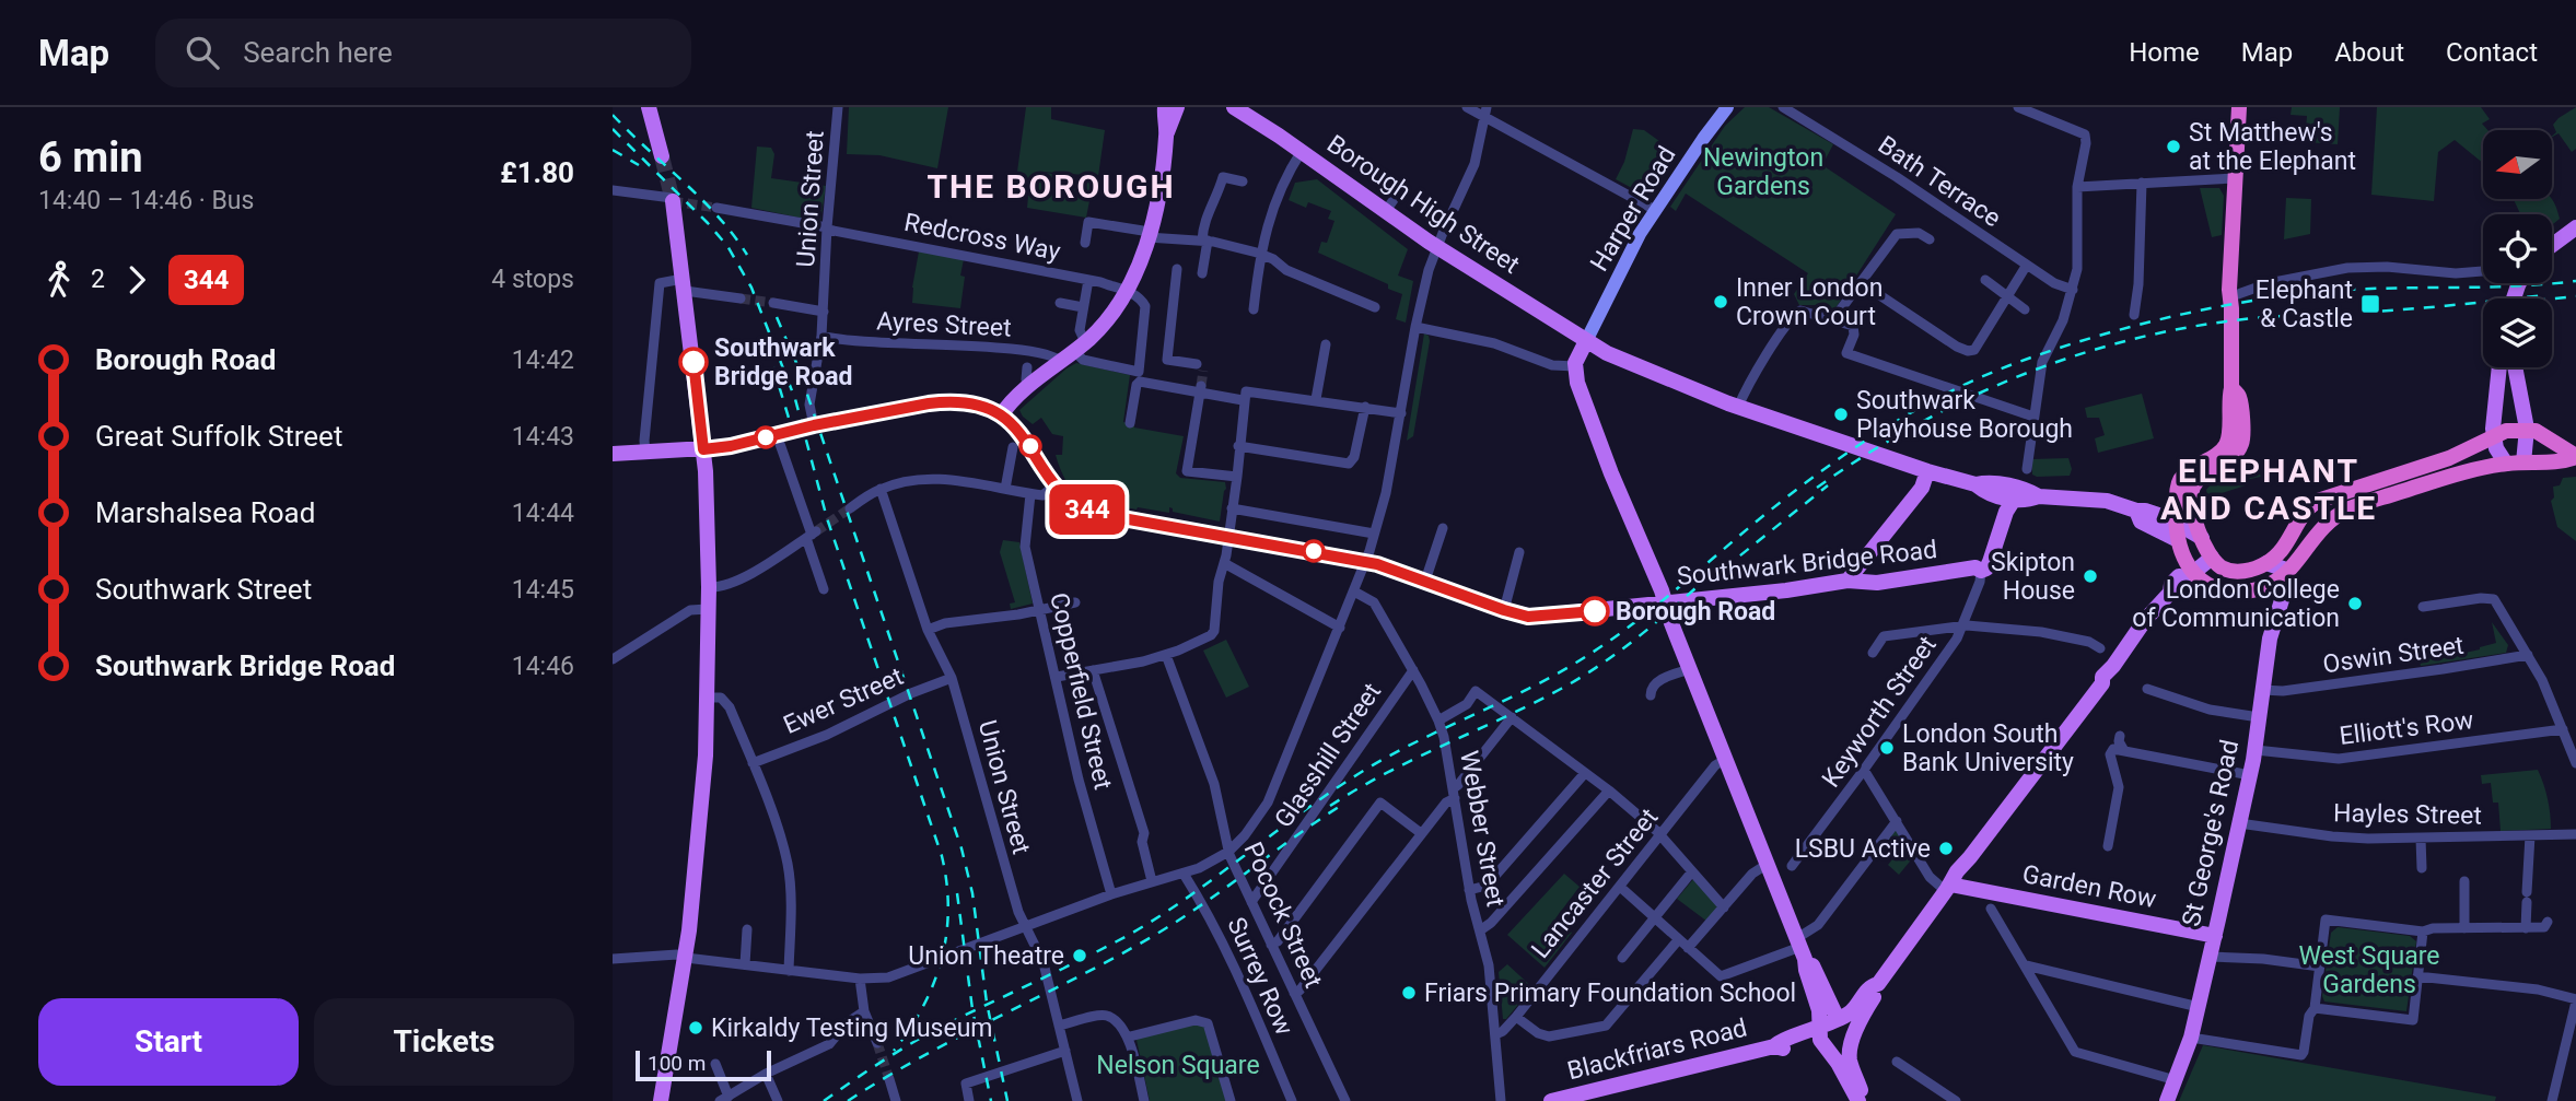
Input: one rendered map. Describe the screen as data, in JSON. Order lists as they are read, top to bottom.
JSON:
{
  "streets": {
    "main road": [
      "Borough High Street",
      "Harper Road",
      "Southwark Bridge Road",
      "St George's Road",
      "Garden Row",
      "Blackfriars Road"
    ],
    "street": [
      "Bath Terrace",
      "Union Street",
      "Redcross Way",
      "Ayres Street",
      "Oswin Street",
      "Copperfield Street",
      "Ewer Street",
      "Keyworth Street",
      "Elliott's Row",
      "Glasshill Street",
      "Hayles Street",
      "Webber Street",
      "Lancaster Street",
      "Pocock Street",
      "Surrey Row"
    ]
  },
  "crossings": [
    ["Union Street", "Redcross Way"],
    ["Union Street", "Ayres Street"],
    ["Union Street", "Ewer Street"],
    ["Borough High Street", "Harper Road"],
    ["Southwark Bridge Road", "Keyworth Street"],
    ["Oswin Street", "St George's Road"],
    ["Elliott's Row", "St George's Road"],
    ["Glasshill Street", "Webber Street"],
    ["Glasshill Street", "Pocock Street"],
    ["Hayles Street", "St George's Road"],
    ["Webber Street", "Lancaster Street"],
    ["St George's Road", "Garden Row"]
  ],
  "districts": ["THE BOROUGH", "ELEPHANT AND CASTLE"],
  "parks": ["Newington Gardens", "West Square Gardens", "Nelson Square"],
  "places": {
    "other": [
      "St Matthew's at the Elephant",
      "Inner London Crown Court",
      "Southwark Bridge Road",
      "Southwark Playhouse Borough",
      "Skipton House",
      "London College of Communication",
      "Borough Road",
      "London South Bank University",
      "LSBU Active",
      "Union Theatre",
      "Friars Primary Foundation School",
      "Kirkaldy Testing Museum"
    ],
    "transit": ["Elephant & Castle"]
  },
  "lines": ["bus line 344"],
  "scale_bar": "100 m",
  "north": "left",
  "page": {
    "header": "Map",
    "search": "Search here",
    "nav": [
      "Home",
      "Map",
      "About",
      "Contact"
    ],
    "heading": ["6 min", "14:40 – 14:46 · Bus", "£1.80"],
    "on_map": "344",
    "legs": ["2", "344", "4 stops"],
    "list": [
      {
        "name": "Borough Road",
        "value": "14:42"
      },
      {
        "name": "Great Suffolk Street",
        "value": "14:43"
      },
      {
        "name": "Marshalsea Road",
        "value": "14:44"
      },
      {
        "name": "Southwark Street",
        "value": "14:45"
      },
      {
        "name": "Southwark Bridge Road",
        "value": "14:46"
      }
    ],
    "buttons": ["Start", "Tickets"],
    "scale": "100 m"
  }
}
